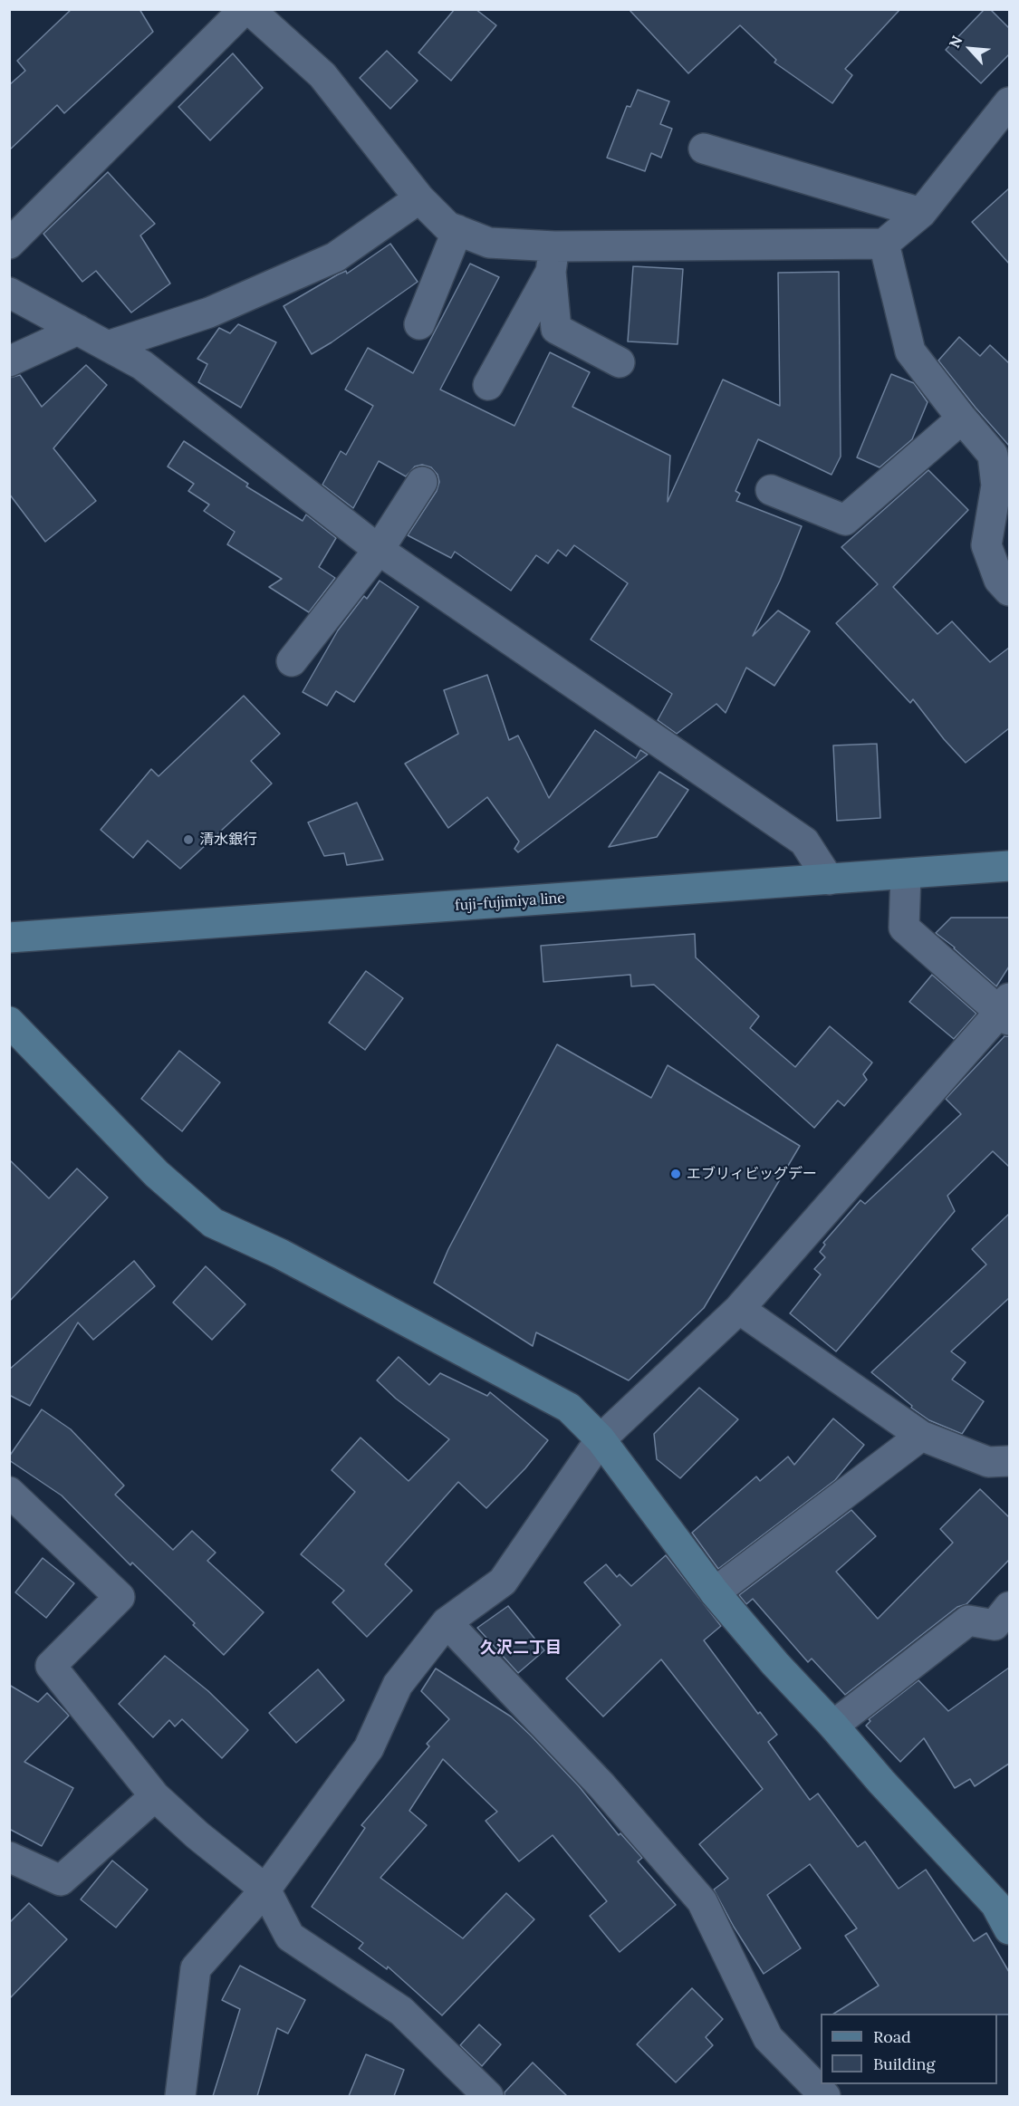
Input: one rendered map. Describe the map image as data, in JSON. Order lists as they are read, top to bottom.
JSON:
{
  "streets": {
    "street": ["fuji-fujimiya line"]
  },
  "districts": ["久沢二丁目"],
  "places": ["清水銀行", "エブリィビッグデー"],
  "legend": ["Road", "Building"],
  "north": "top left"
}
